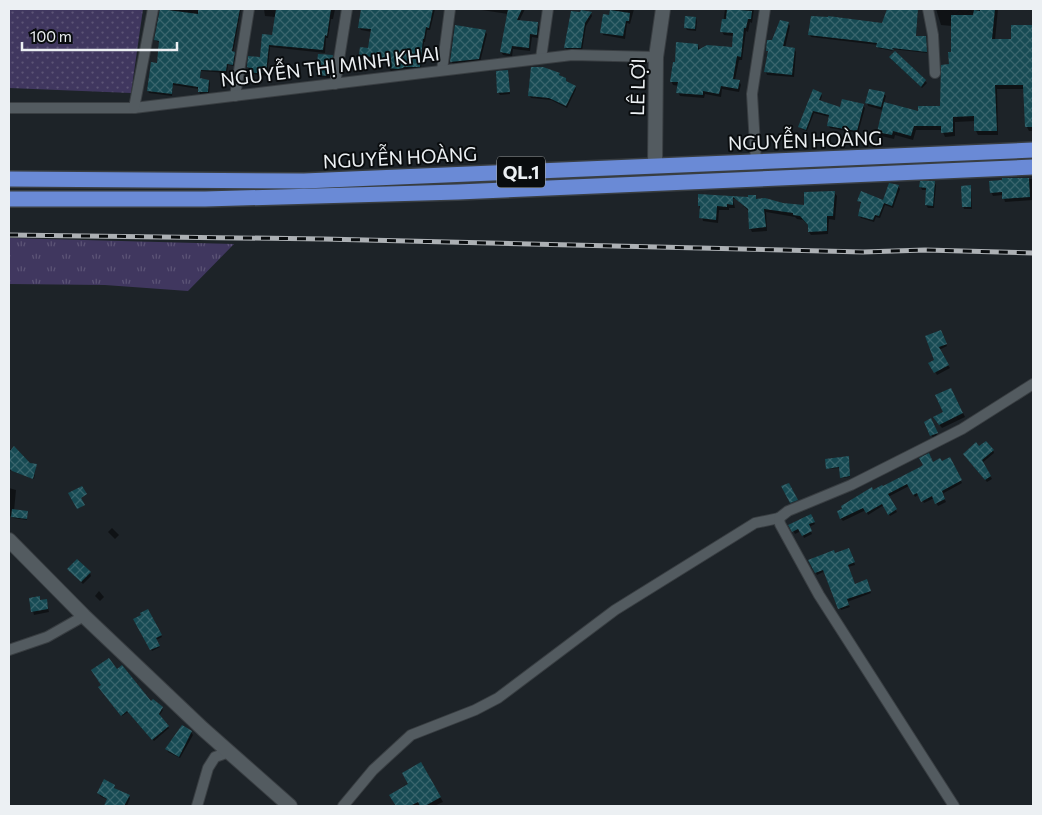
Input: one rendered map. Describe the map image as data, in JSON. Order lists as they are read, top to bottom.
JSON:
{
  "streets": {
    "highway": ["NGUYỄN HOÀNG", "QL.1"],
    "street": ["NGUYỄN THỊ MINH KHAI", "LÊ LỢI"]
  },
  "crossings": [
    ["NGUYỄN THỊ MINH KHAI", "LÊ LỢI"],
    ["LÊ LỢI", "NGUYỄN HOÀNG"]
  ],
  "scale_bar": "100 m"
}
